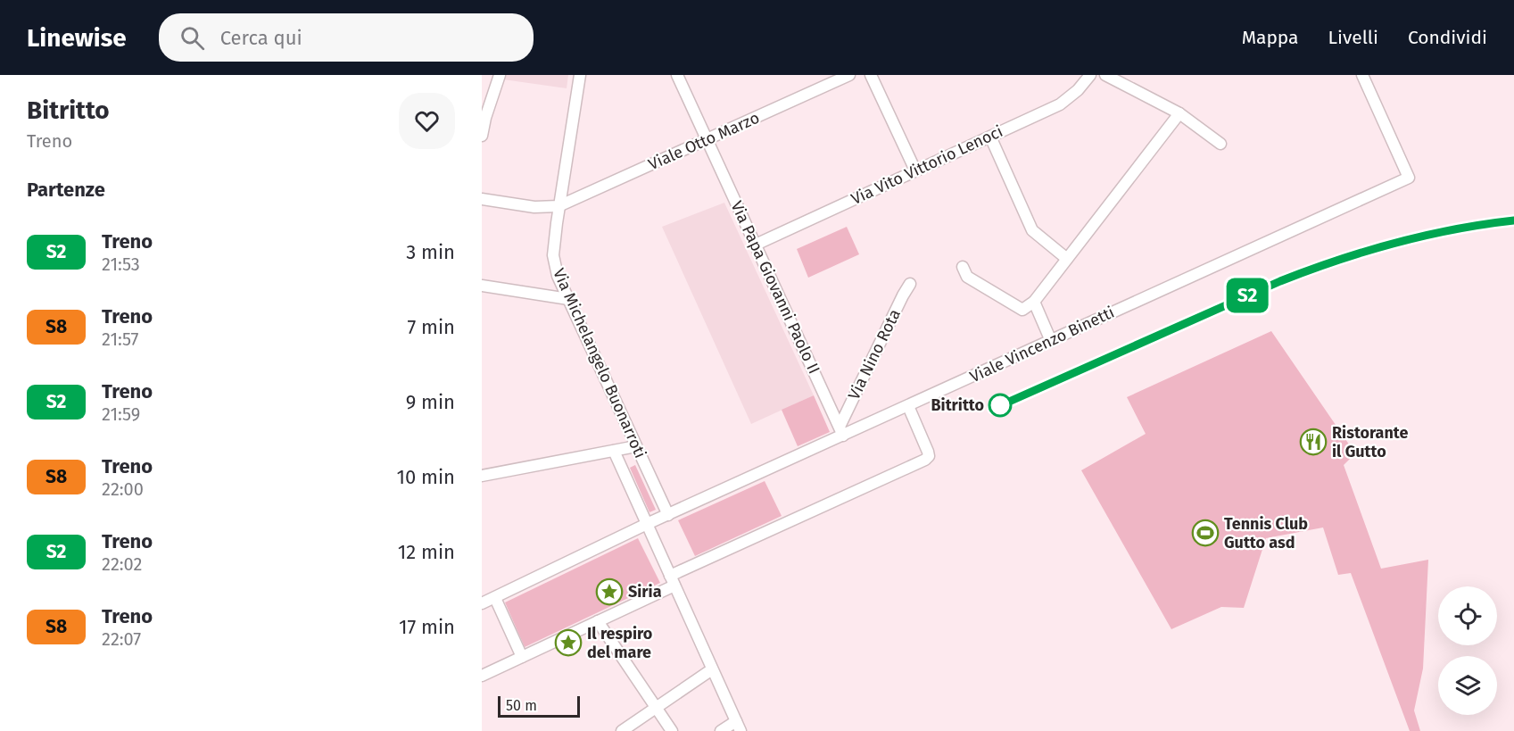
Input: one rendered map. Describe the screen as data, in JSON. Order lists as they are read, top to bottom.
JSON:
{
  "streets": {
    "street": [
      "Viale Otto Marzo",
      "Via Vito Vittorio Lenoci",
      "Via Papa Giovanni Paolo II",
      "Viale Vincenzo Binetti",
      "Via Nino Rota",
      "Via Michelangelo Buonarroti"
    ]
  },
  "crossings": [
    ["Viale Otto Marzo", "Via Papa Giovanni Paolo II"],
    ["Viale Otto Marzo", "Via Michelangelo Buonarroti"],
    ["Via Vito Vittorio Lenoci", "Via Papa Giovanni Paolo II"],
    ["Via Papa Giovanni Paolo II", "Viale Vincenzo Binetti"],
    ["Via Papa Giovanni Paolo II", "Via Nino Rota"],
    ["Viale Vincenzo Binetti", "Via Nino Rota"],
    ["Viale Vincenzo Binetti", "Via Michelangelo Buonarroti"]
  ],
  "places": {
    "other": ["Bitritto"],
    "restaurant": ["Ristorante il Gutto"],
    "sports": ["Tennis Club Gutto asd"],
    "place": ["Siria", "Il respiro del mare"]
  },
  "scale_bar": "50 m",
  "page": {
    "header": "Linewise",
    "search": "Cerca qui",
    "nav": ["Mappa", "Livelli", "Condividi"],
    "heading": [
      ["Bitritto", "Treno"],
      "Partenze"
    ],
    "on_map": "S2",
    "list": [
      {
        "mark": "S2",
        "name": "Treno",
        "note": "21:53",
        "value": "3 min"
      },
      {
        "mark": "S8",
        "name": "Treno",
        "note": "21:57",
        "value": "7 min"
      },
      {
        "mark": "S2",
        "name": "Treno",
        "note": "21:59",
        "value": "9 min"
      },
      {
        "mark": "S8",
        "name": "Treno",
        "note": "22:00",
        "value": "10 min"
      },
      {
        "mark": "S2",
        "name": "Treno",
        "note": "22:02",
        "value": "12 min"
      },
      {
        "mark": "S8",
        "name": "Treno",
        "note": "22:07",
        "value": "17 min"
      }
    ],
    "scale": "50 m"
  }
}
